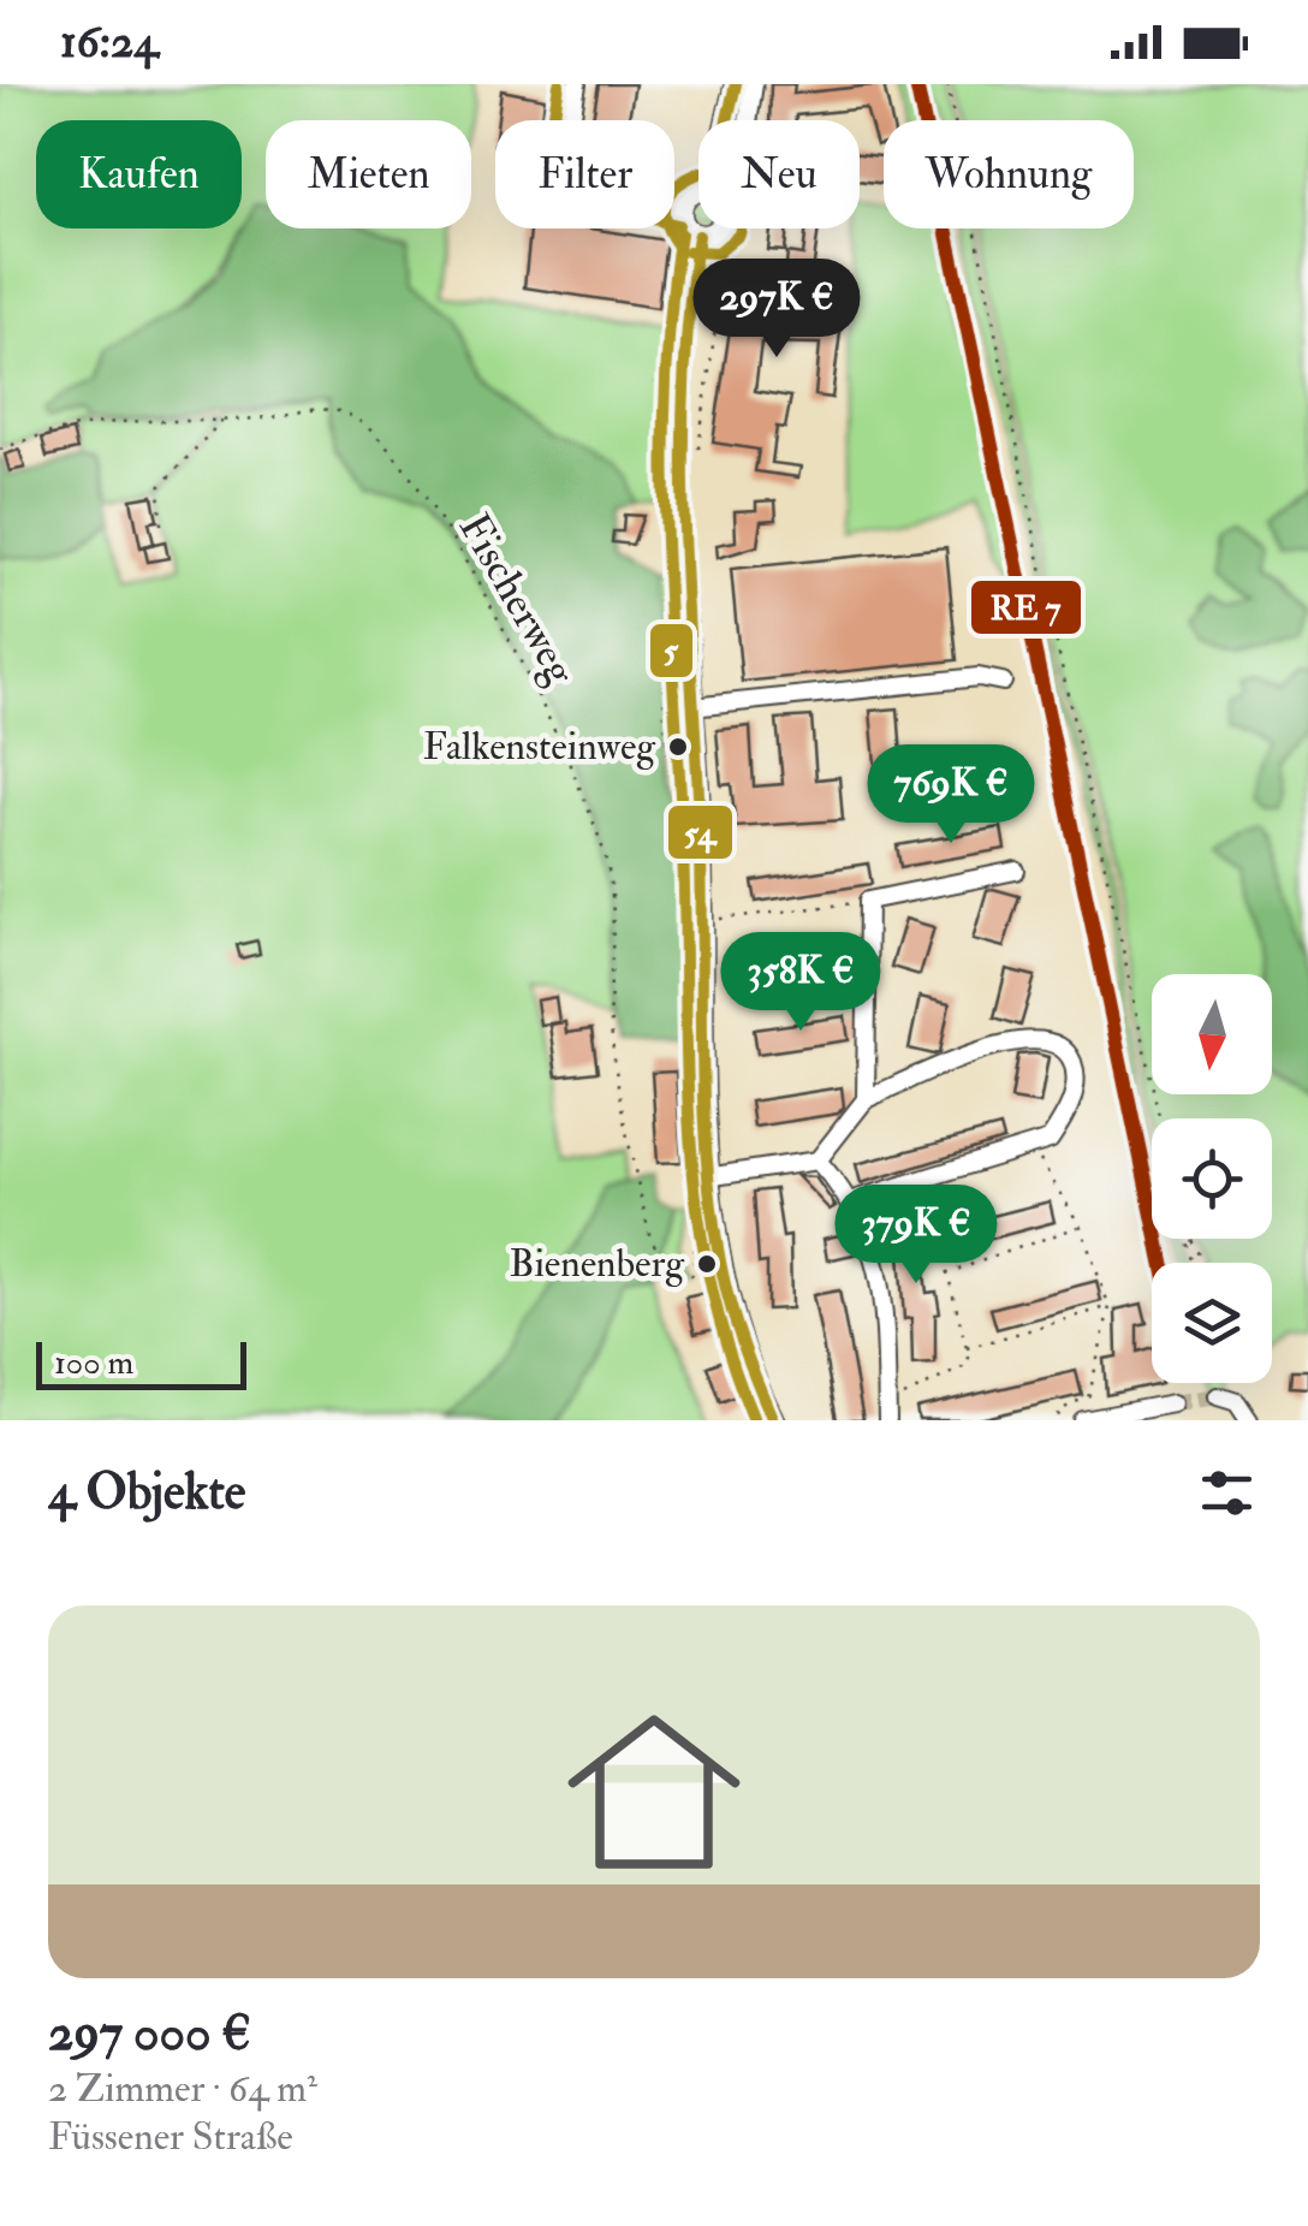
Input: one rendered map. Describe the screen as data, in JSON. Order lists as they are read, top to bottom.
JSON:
{
  "streets": {
    "path": ["Fischerweg"]
  },
  "places": ["Falkensteinweg", "Bienenberg"],
  "lines": ["transit line 54", "transit line 5"],
  "scale_bar": "100 m",
  "north": "bottom",
  "page": {
    "status": "16:24",
    "chip": [
      "Kaufen",
      "Mieten",
      "Filter",
      "Neu",
      "Wohnung"
    ],
    "price": [
      "297K €",
      "769K €",
      "358K €",
      "379K €"
    ],
    "scale": "100 m",
    "heading": "4 Objekte",
    "list": [
      {
        "name": "297 000 €",
        "note": "2 Zimmer · 64 m² · Füssener Straße"
      }
    ]
  }
}
